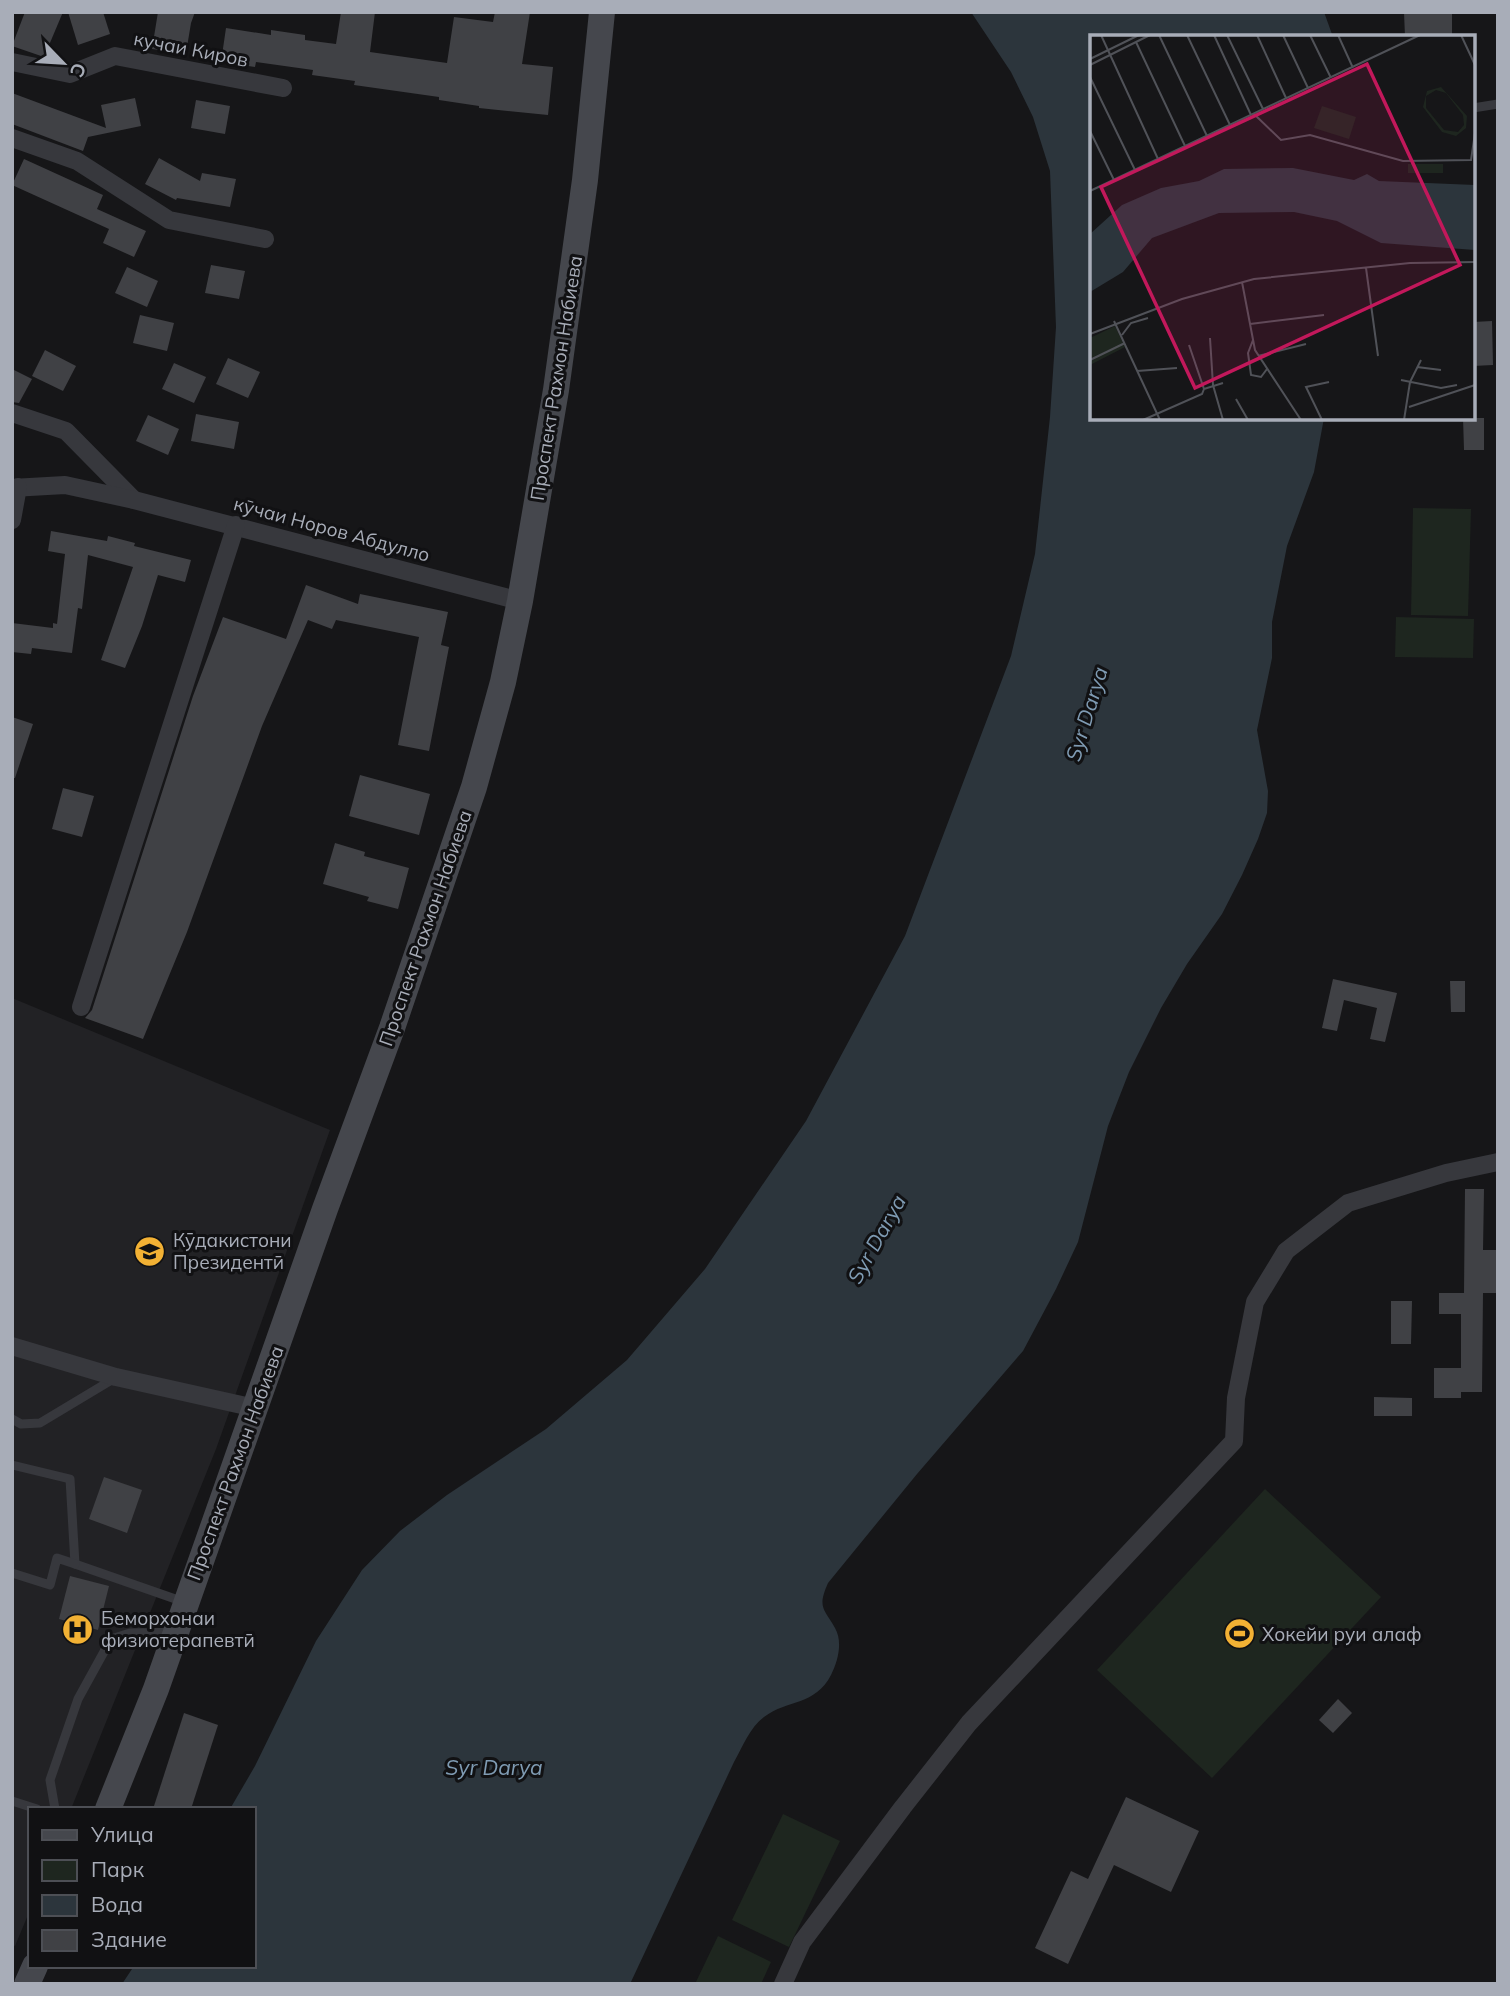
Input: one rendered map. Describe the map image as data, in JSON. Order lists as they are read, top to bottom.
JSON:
{
  "streets": {
    "main road": ["Проспект Рахмон Набиева"],
    "street": ["кучаи Киров", "кӯчаи Норов Абдулло"]
  },
  "crossings": [
    ["Проспект Рахмон Набиева", "кӯчаи Норов Абдулло"]
  ],
  "water": ["Syr Darya"],
  "places": {
    "school or university": ["Кӯдакистони Президентӣ"],
    "hospital": ["Беморхонаи физиотерапевтӣ"],
    "sports": ["Хокейи руи алаф"]
  },
  "legend": [
    "Улица",
    "Парк",
    "Вода",
    "Здание"
  ],
  "north": "bottom right"
}
